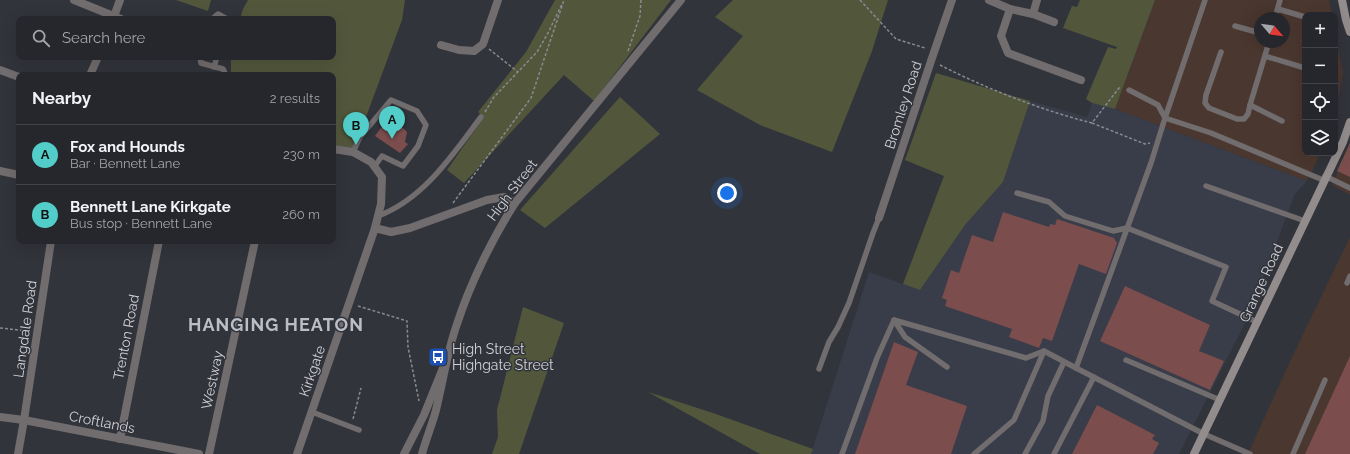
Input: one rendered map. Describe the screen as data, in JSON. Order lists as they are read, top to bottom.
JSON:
{
  "streets": {
    "main road": ["Grange Road"],
    "street": [
      "Bromley Road",
      "High Street",
      "Langdale Road",
      "Trenton Road",
      "Kirkgate",
      "Westway",
      "Croftlands"
    ]
  },
  "crossings": [
    ["Langdale Road", "Croftlands"],
    ["Trenton Road", "Croftlands"]
  ],
  "districts": ["HANGING HEATON"],
  "places": {
    "bus stop": ["High Street Highgate Street"]
  },
  "north": "bottom right",
  "page": {
    "map_buttons": ["+", "−"],
    "search": "Search here",
    "heading": ["Nearby", "2 results"],
    "pins": ["A", "B"],
    "list": [
      {
        "mark": "A",
        "name": "Fox and Hounds",
        "note": "Bar · Bennett Lane",
        "value": "230 m"
      },
      {
        "mark": "B",
        "name": "Bennett Lane Kirkgate",
        "note": "Bus stop · Bennett Lane",
        "value": "260 m"
      }
    ]
  }
}
